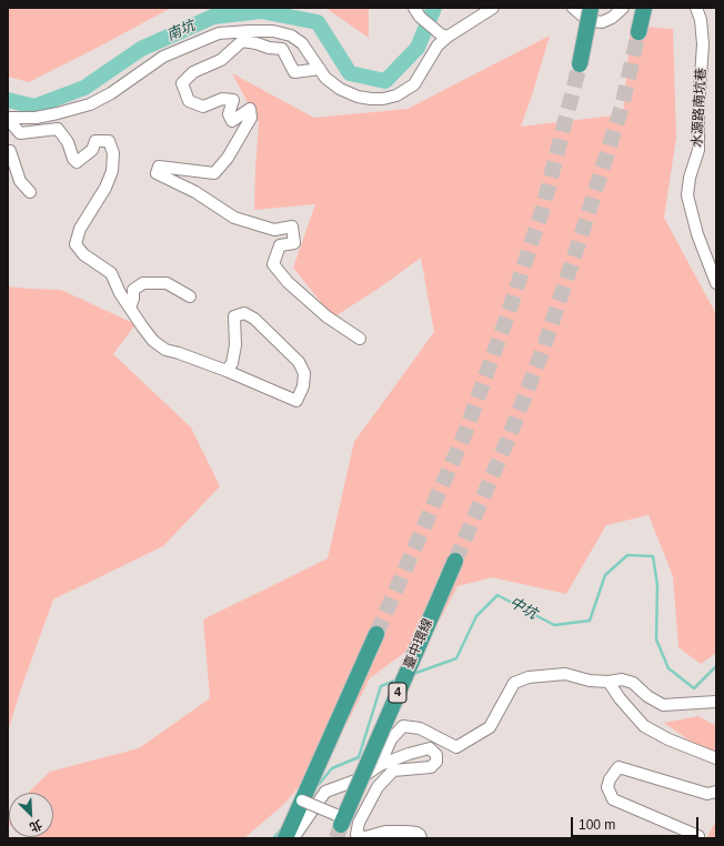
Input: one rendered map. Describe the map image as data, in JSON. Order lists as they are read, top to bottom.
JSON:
{
  "streets": {
    "highway": ["臺中環線", "4"],
    "street": ["水源路南坑巷"]
  },
  "water": ["南坑", "中坑"],
  "scale_bar": "100 m",
  "north": "bottom right"
}
